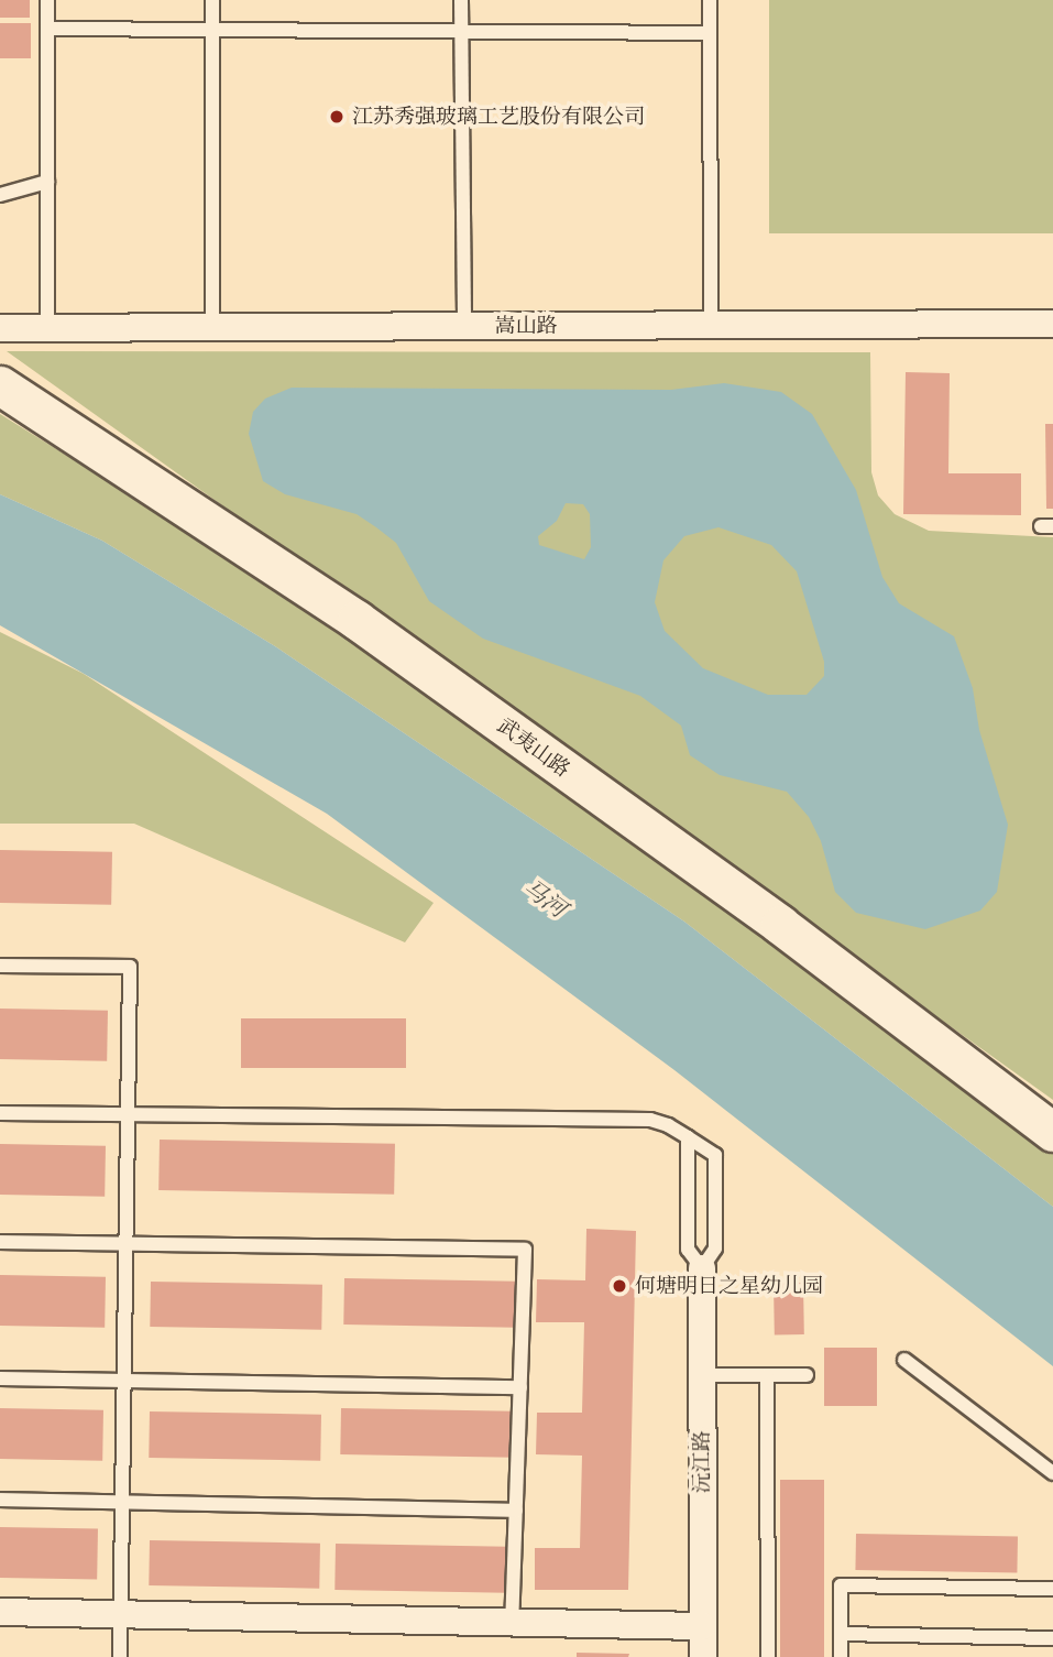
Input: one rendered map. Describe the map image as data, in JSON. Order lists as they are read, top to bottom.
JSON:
{
  "streets": {
    "street": ["嵩山路", "武夷山路", "沅江路"]
  },
  "water": ["马河"],
  "places": ["江苏秀强玻璃工艺股份有限公司", "何塘明日之星幼儿园"]
}
